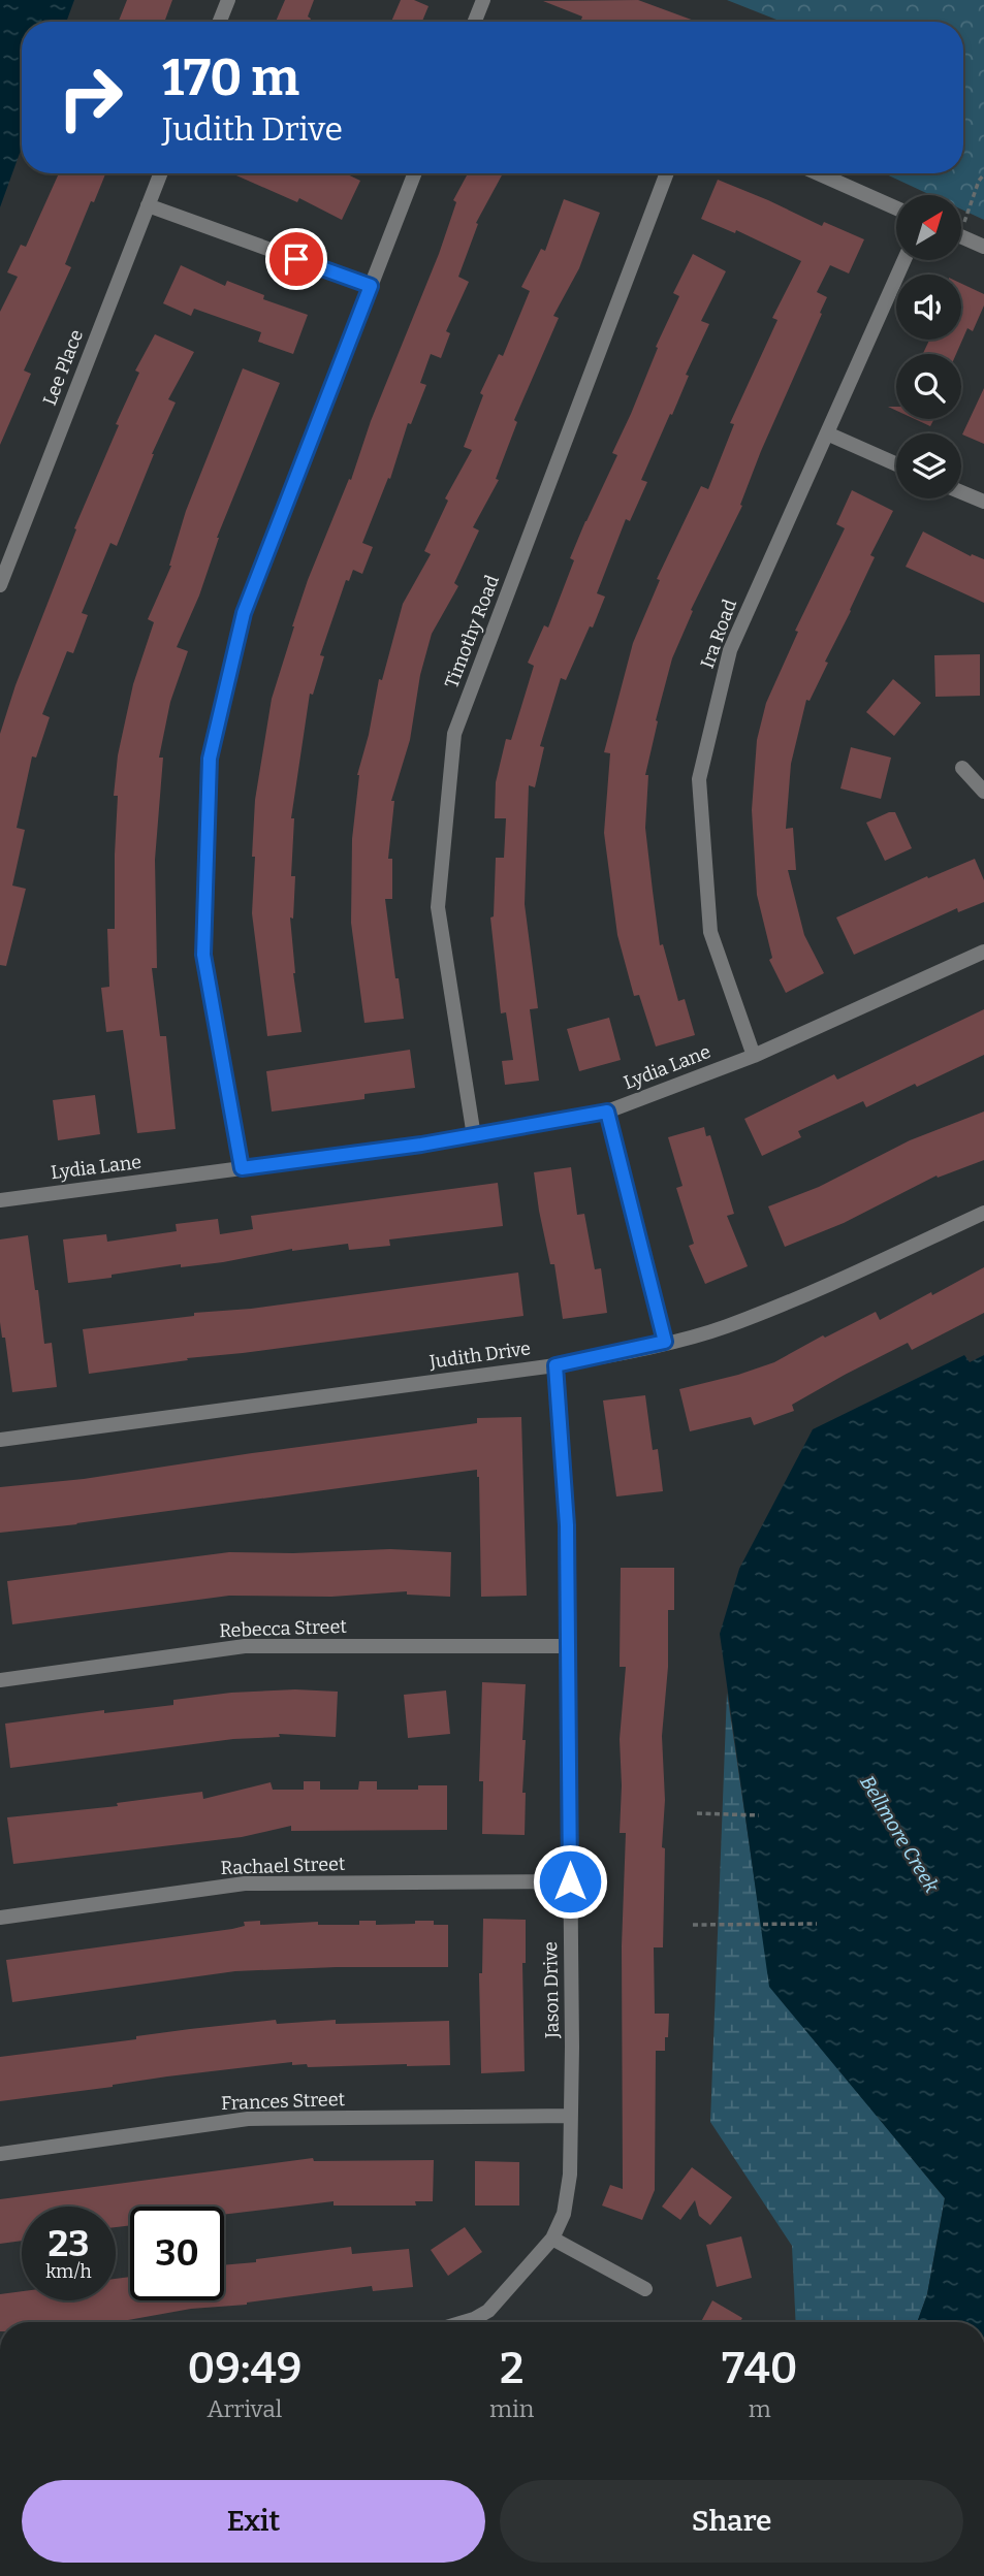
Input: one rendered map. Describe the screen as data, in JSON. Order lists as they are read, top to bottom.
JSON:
{
  "streets": {
    "street": [
      "Lee Place",
      "Timothy Road",
      "Ira Road",
      "Lydia Lane",
      "Judith Drive",
      "Rebecca Street",
      "Rachael Street",
      "Jason Drive",
      "Frances Street"
    ]
  },
  "crossings": [
    ["Timothy Road", "Lydia Lane"],
    ["Ira Road", "Lydia Lane"],
    ["Judith Drive", "Jason Drive"],
    ["Rebecca Street", "Jason Drive"],
    ["Rachael Street", "Jason Drive"],
    ["Jason Drive", "Frances Street"]
  ],
  "water": ["Bellmore Creek"],
  "north": "top right",
  "page": {
    "turn": ["170 m", "Judith Drive"],
    "speed": "23 km/h",
    "limit": "30",
    "eta": [
      "09:49",
      "Arrival",
      "2",
      "min",
      "740",
      "m"
    ],
    "buttons": ["Exit", "Share"]
  }
}
